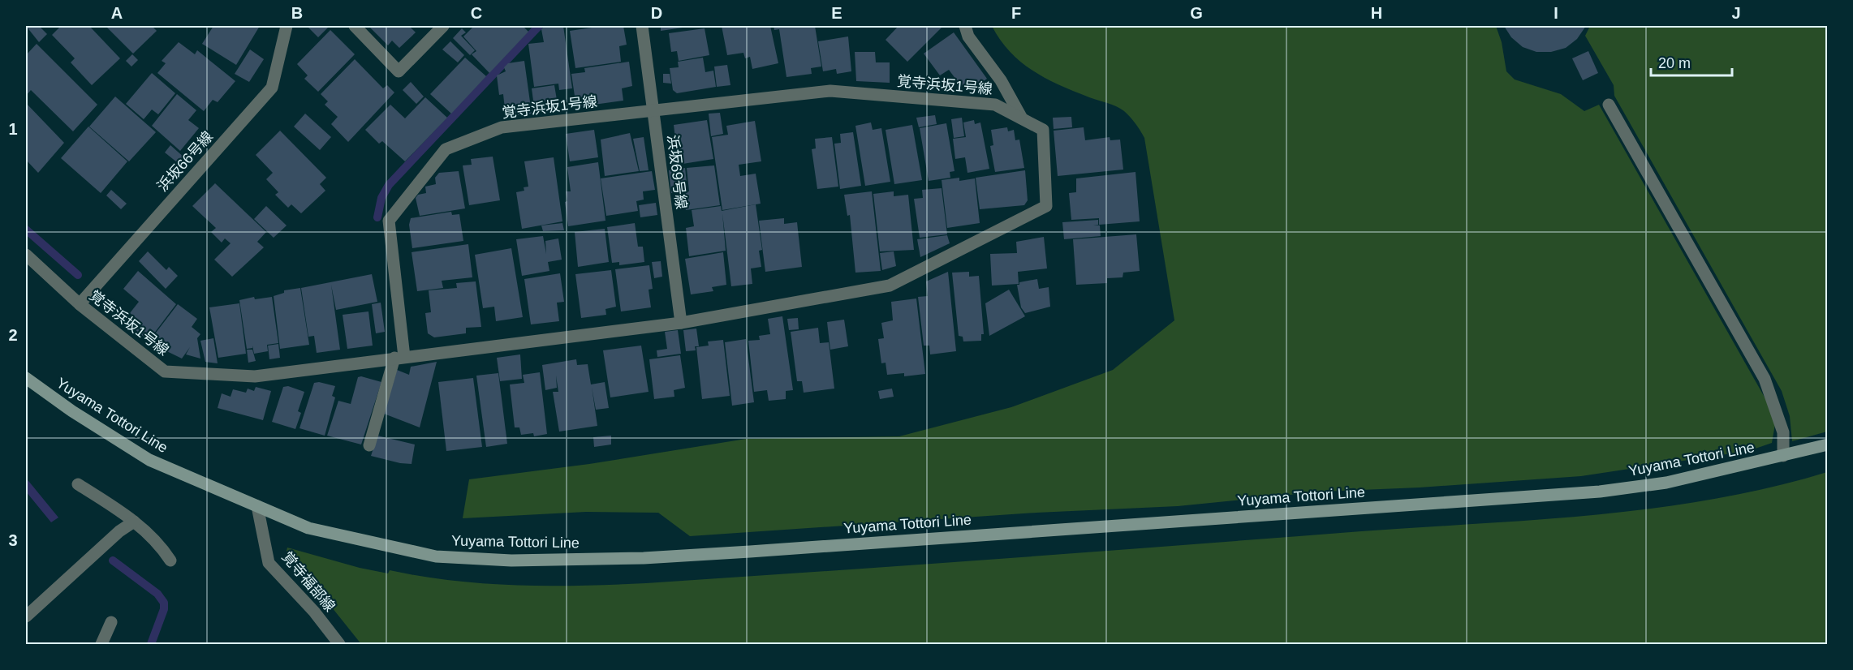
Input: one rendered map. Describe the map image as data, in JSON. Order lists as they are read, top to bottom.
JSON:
{
  "streets": {
    "main road": ["Yuyama Tottori Line"],
    "street": [
      "覚寺浜坂1号線",
      "浜坂66号線",
      "浜坂69号線",
      "覚寺福部線"
    ]
  },
  "crossings": [
    ["覚寺浜坂1号線", "浜坂66号線"],
    ["覚寺浜坂1号線", "浜坂69号線"],
    ["Yuyama Tottori Line", "覚寺福部線"]
  ],
  "scale_bar": "20 m",
  "grid": {
    "columns": [
      "A",
      "B",
      "C",
      "D",
      "E",
      "F",
      "G",
      "H",
      "I",
      "J"
    ],
    "rows": ["1", "2", "3"]
  }
}
